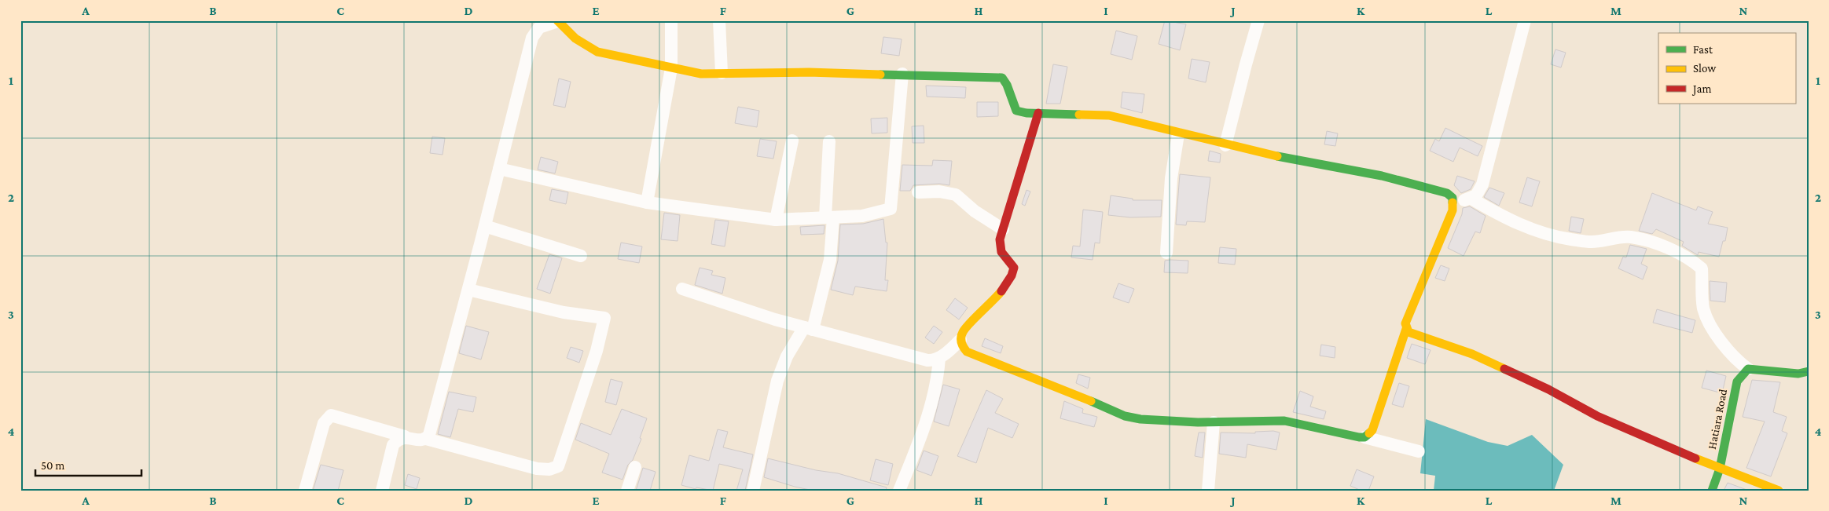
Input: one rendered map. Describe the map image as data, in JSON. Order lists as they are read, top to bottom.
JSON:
{
  "streets": {
    "street": ["Hatiara Road"]
  },
  "legend": ["Fast", "Slow", "Jam"],
  "scale_bar": "50 m",
  "grid": {
    "columns": [
      "A",
      "B",
      "C",
      "D",
      "E",
      "F",
      "G",
      "H",
      "I",
      "J",
      "K",
      "L",
      "M",
      "N"
    ],
    "rows": [
      "1",
      "2",
      "3",
      "4"
    ]
  }
}
